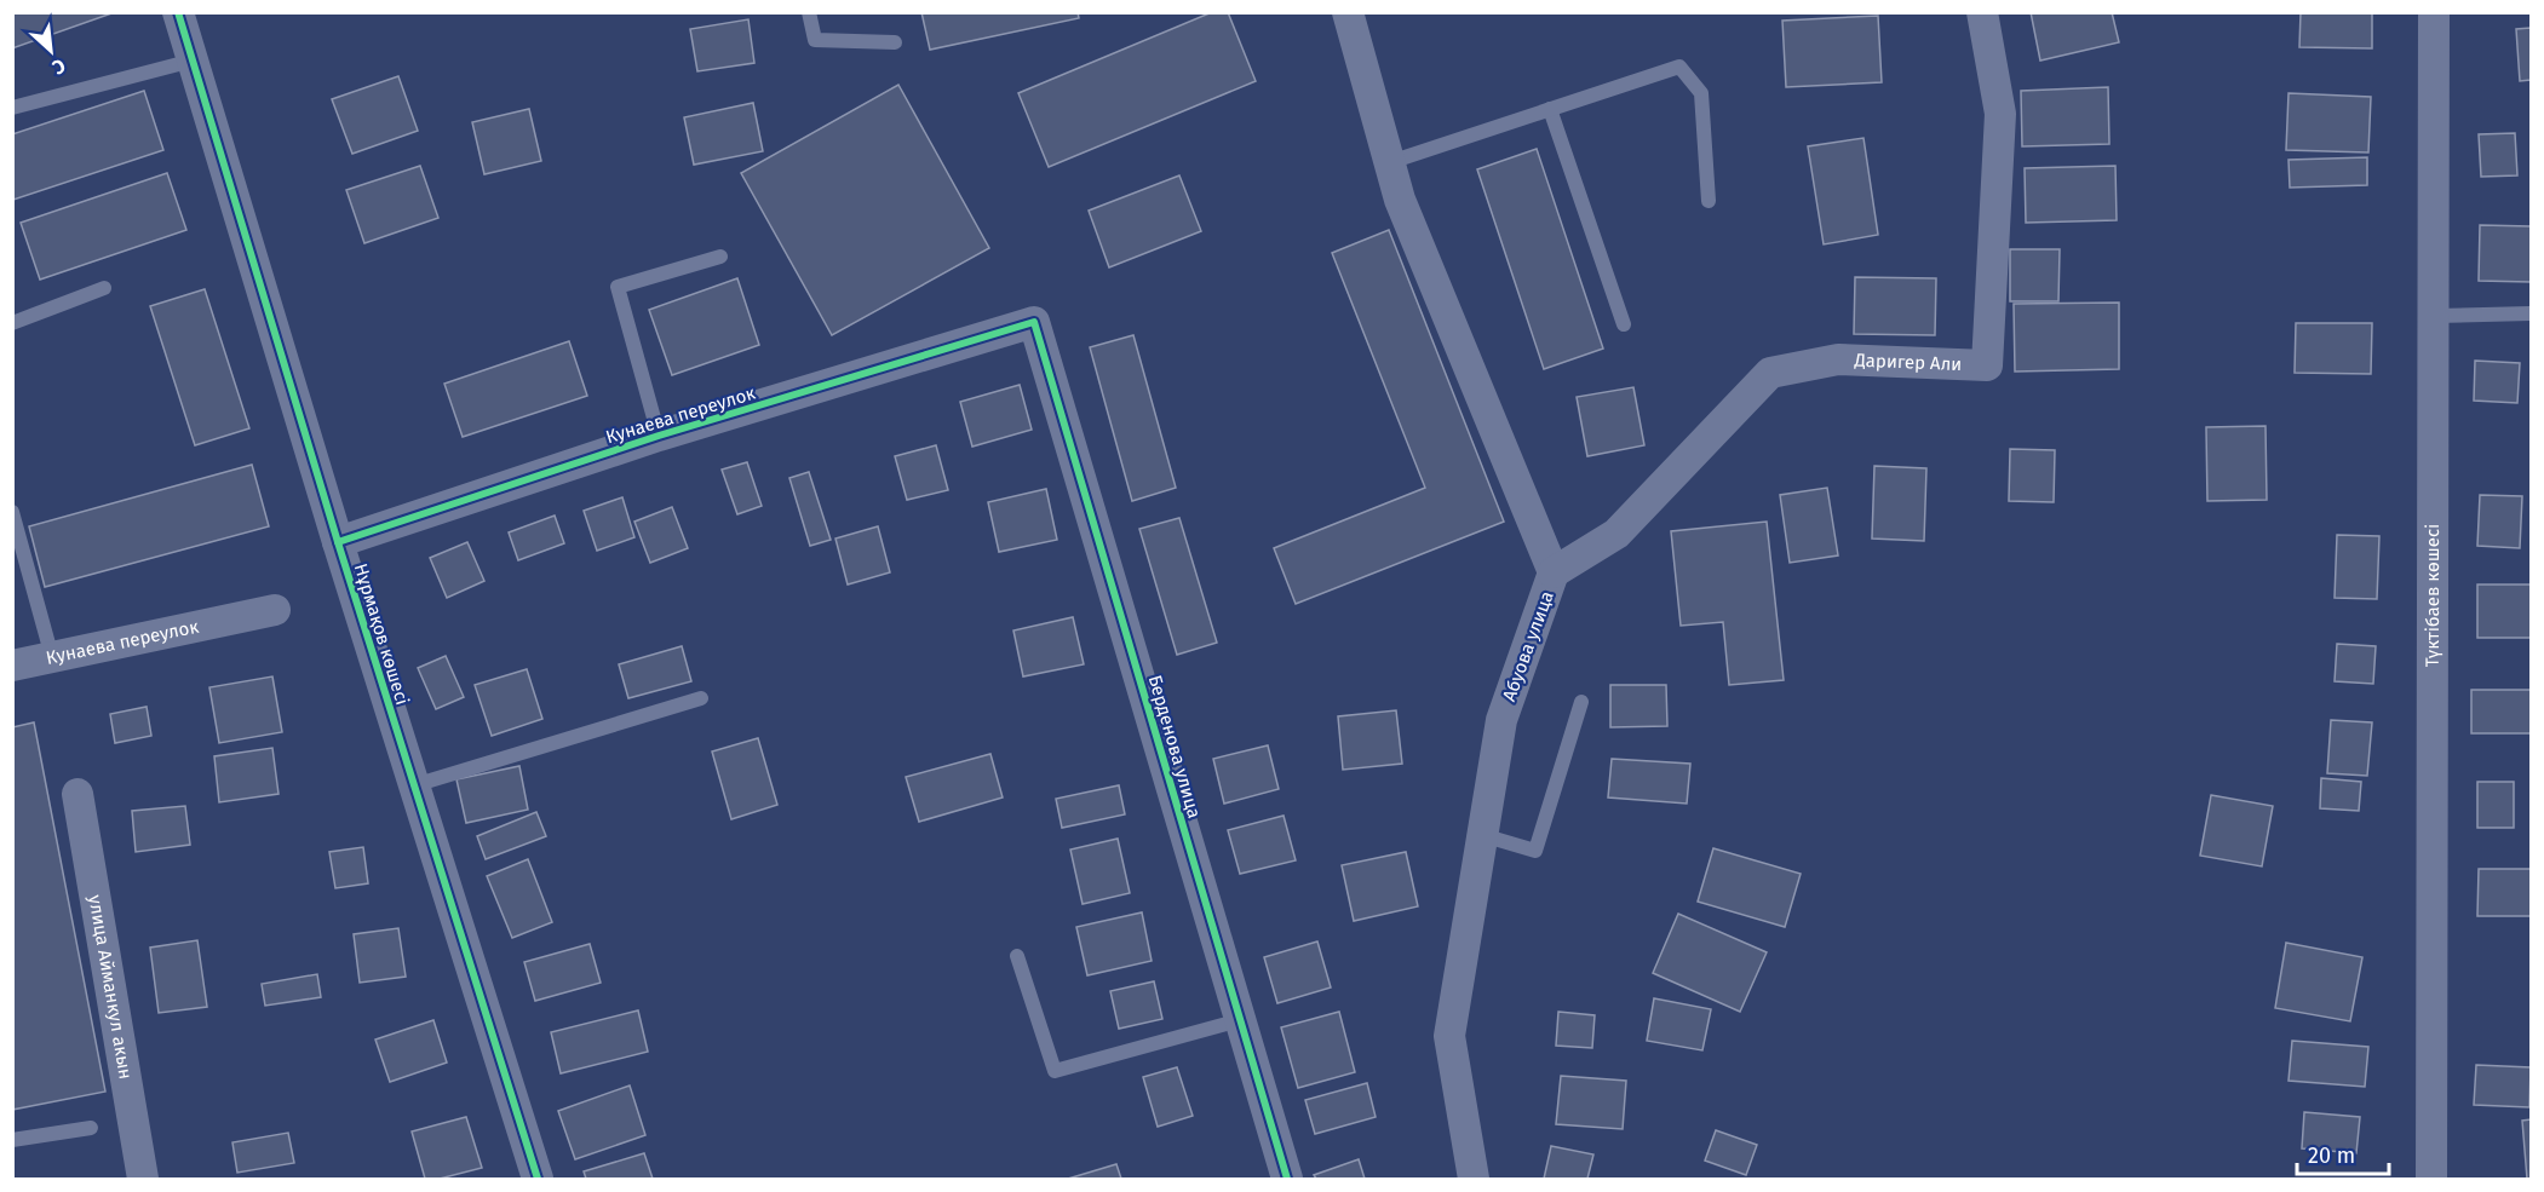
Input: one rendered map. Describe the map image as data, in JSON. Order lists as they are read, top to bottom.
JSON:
{
  "streets": {
    "street": [
      "Даригер Али",
      "Кунаева переулок",
      "Түктібаев көшесі",
      "Нұрмақов көшесі",
      "Абуова улица",
      "Берденова улица",
      "улица Айманкул акын"
    ]
  },
  "crossings": [
    ["Даригер Али", "Абуова улица"],
    ["Кунаева переулок", "Нұрмақов көшесі"],
    ["Кунаева переулок", "Берденова улица"]
  ],
  "scale_bar": "20 m",
  "north": "bottom right"
}
